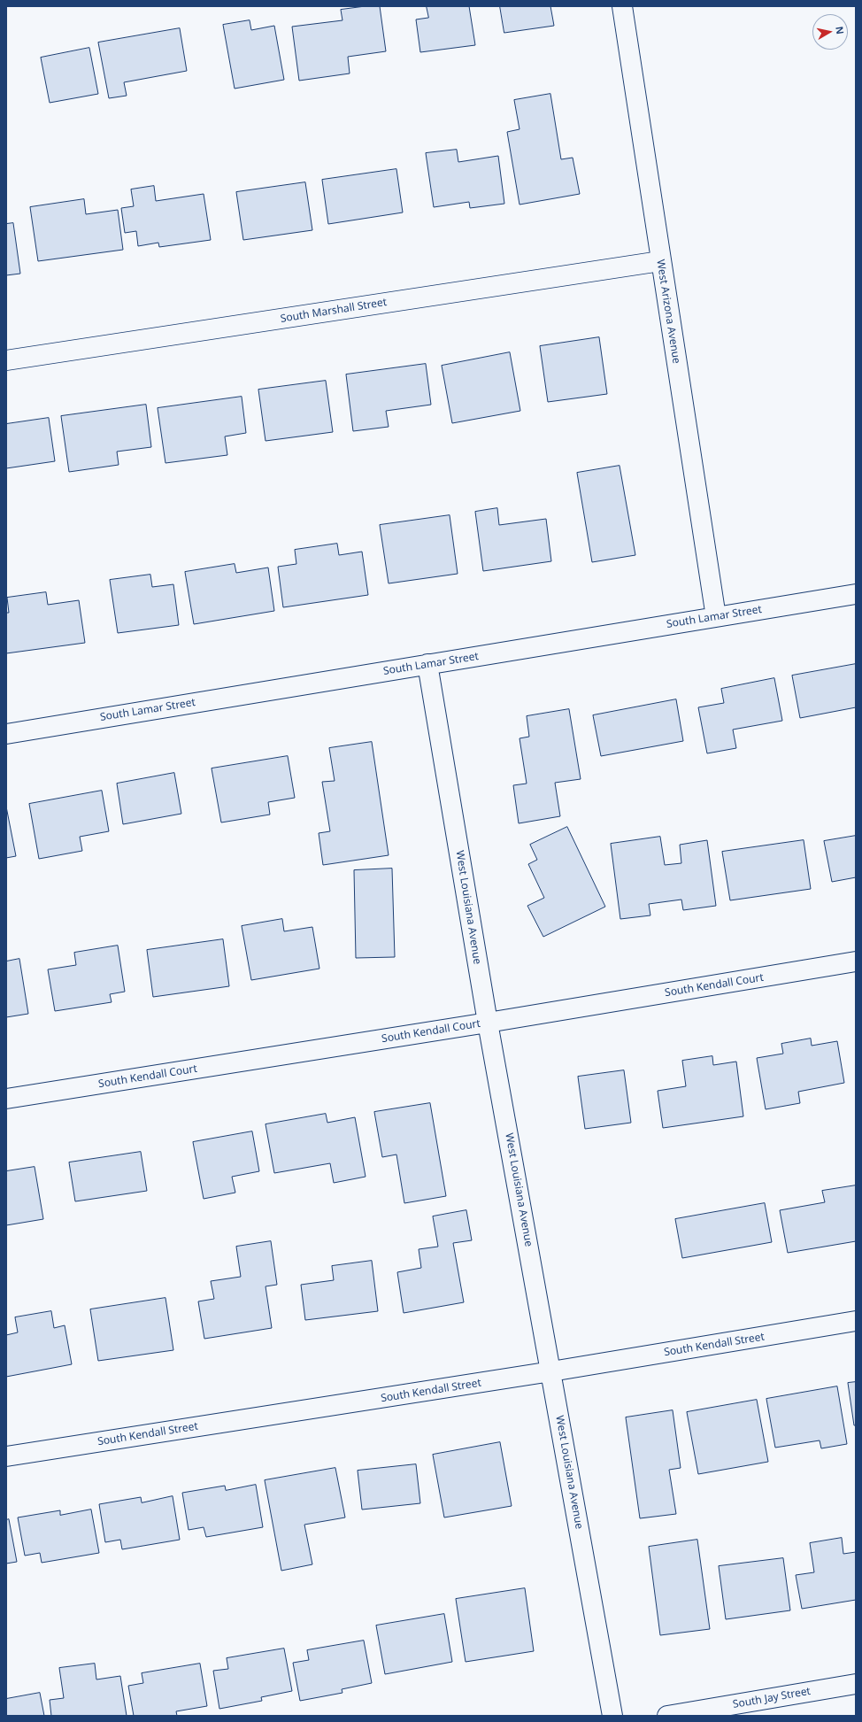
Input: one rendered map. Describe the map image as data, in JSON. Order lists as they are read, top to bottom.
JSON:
{
  "streets": {
    "street": [
      "South Marshall Street",
      "West Arizona Avenue",
      "South Lamar Street",
      "West Louisiana Avenue",
      "South Kendall Court",
      "South Kendall Street",
      "South Jay Street"
    ]
  },
  "crossings": [
    ["South Marshall Street", "West Arizona Avenue"],
    ["West Arizona Avenue", "South Lamar Street"],
    ["South Lamar Street", "West Louisiana Avenue"],
    ["West Louisiana Avenue", "South Kendall Court"],
    ["West Louisiana Avenue", "South Kendall Street"]
  ],
  "north": "right"
}
